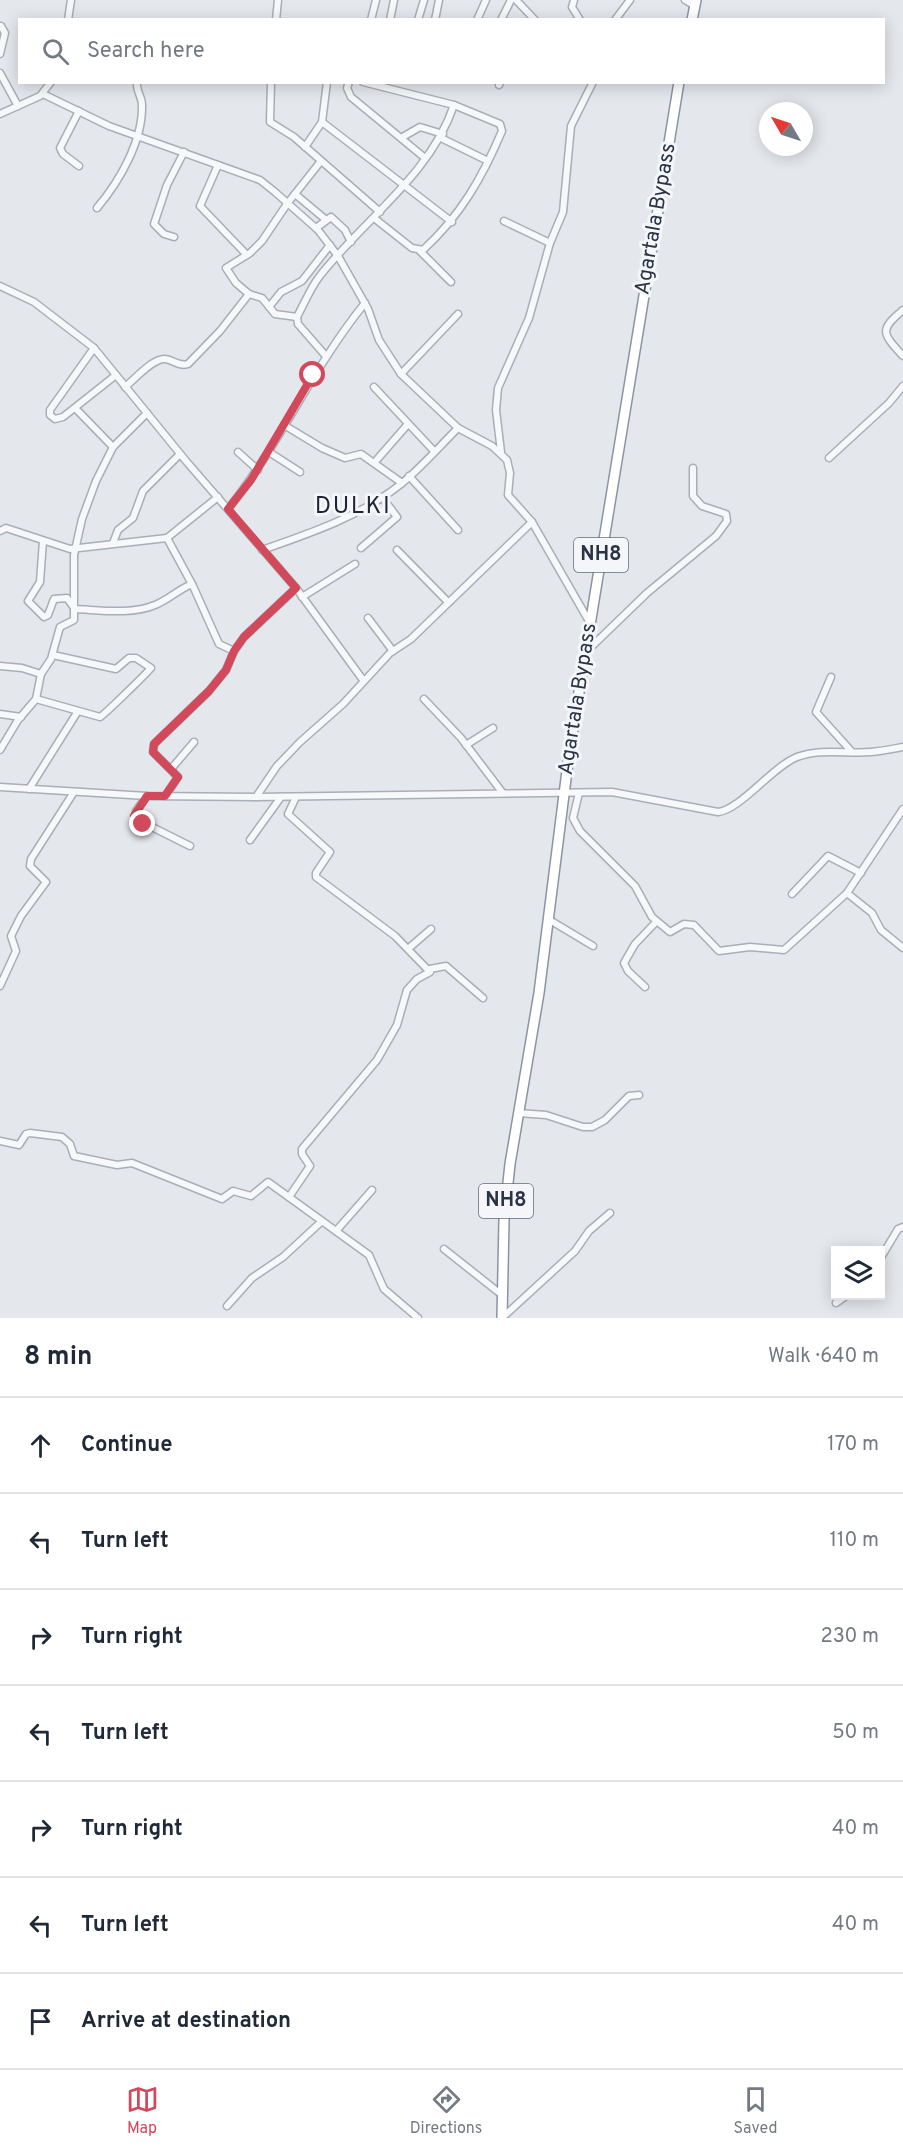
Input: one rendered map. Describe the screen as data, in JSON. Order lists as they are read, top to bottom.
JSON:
{
  "streets": {
    "highway": ["Agartala Bypass", "NH8"]
  },
  "districts": ["DULKI"],
  "north": "top left",
  "page": {
    "search": "Search here",
    "heading": ["8 min", "Walk · 640 m"],
    "list": [
      ["Continue", "170 m"],
      ["Turn left", "110 m"],
      ["Turn right", "230 m"],
      ["Turn left", "50 m"],
      ["Turn right", "40 m"],
      ["Turn left", "40 m"],
      "Arrive at destination"
    ],
    "nav": ["Map", "Directions", "Saved"]
  }
}
